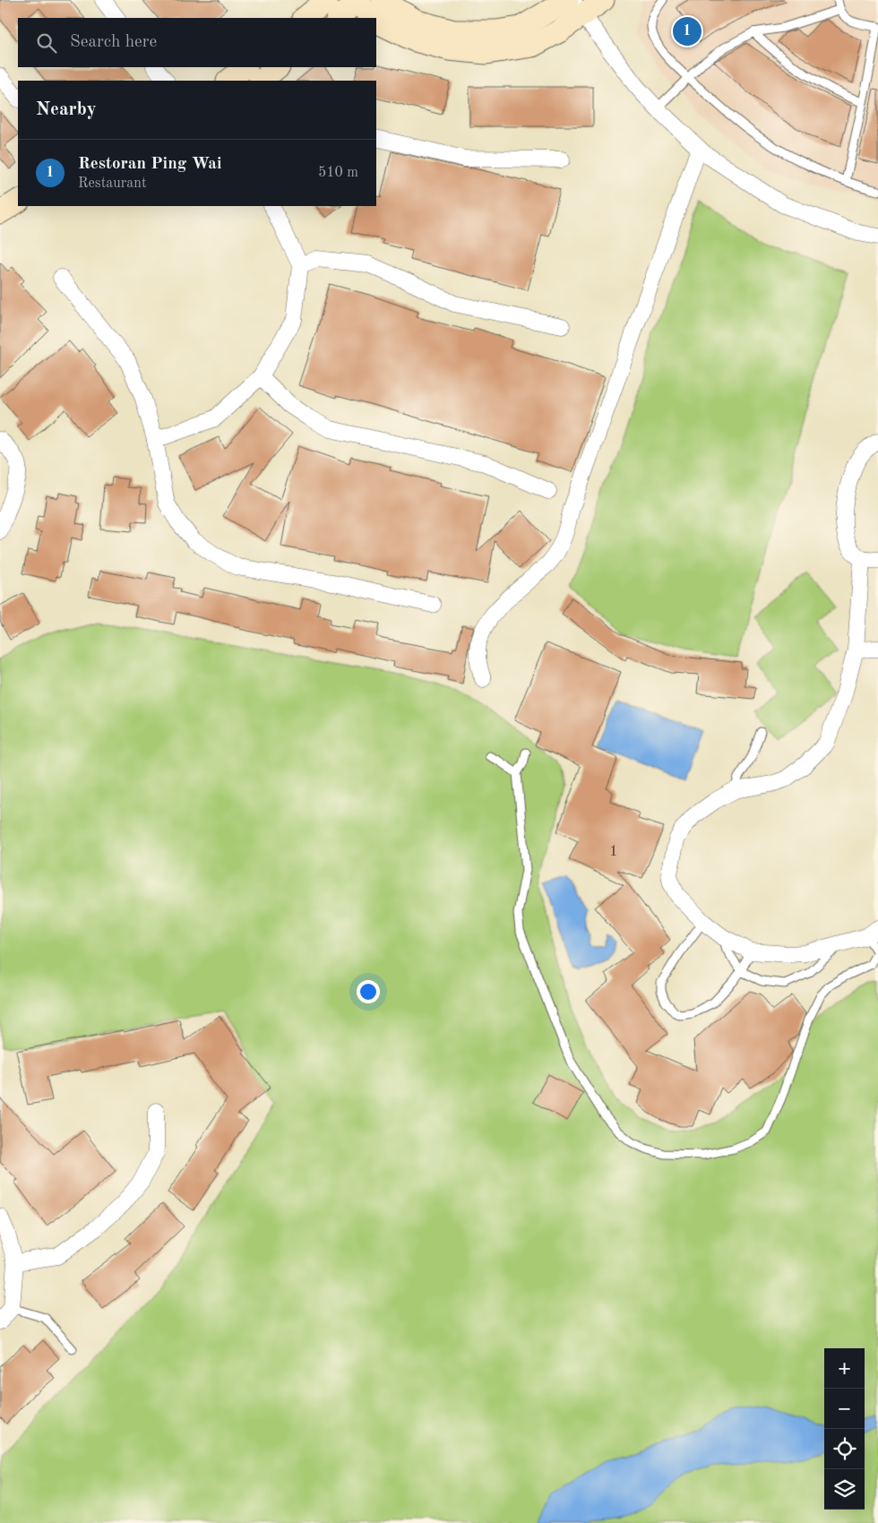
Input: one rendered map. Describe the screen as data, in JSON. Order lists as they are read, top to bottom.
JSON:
{
  "house_numbers": ["1"],
  "page": {
    "pins": "1",
    "search": "Search here",
    "heading": "Nearby",
    "list": [
      {
        "mark": "1",
        "name": "Restoran Ping Wai",
        "note": "Restaurant",
        "value": "510 m"
      }
    ],
    "map_buttons": ["+", "−"]
  }
}
